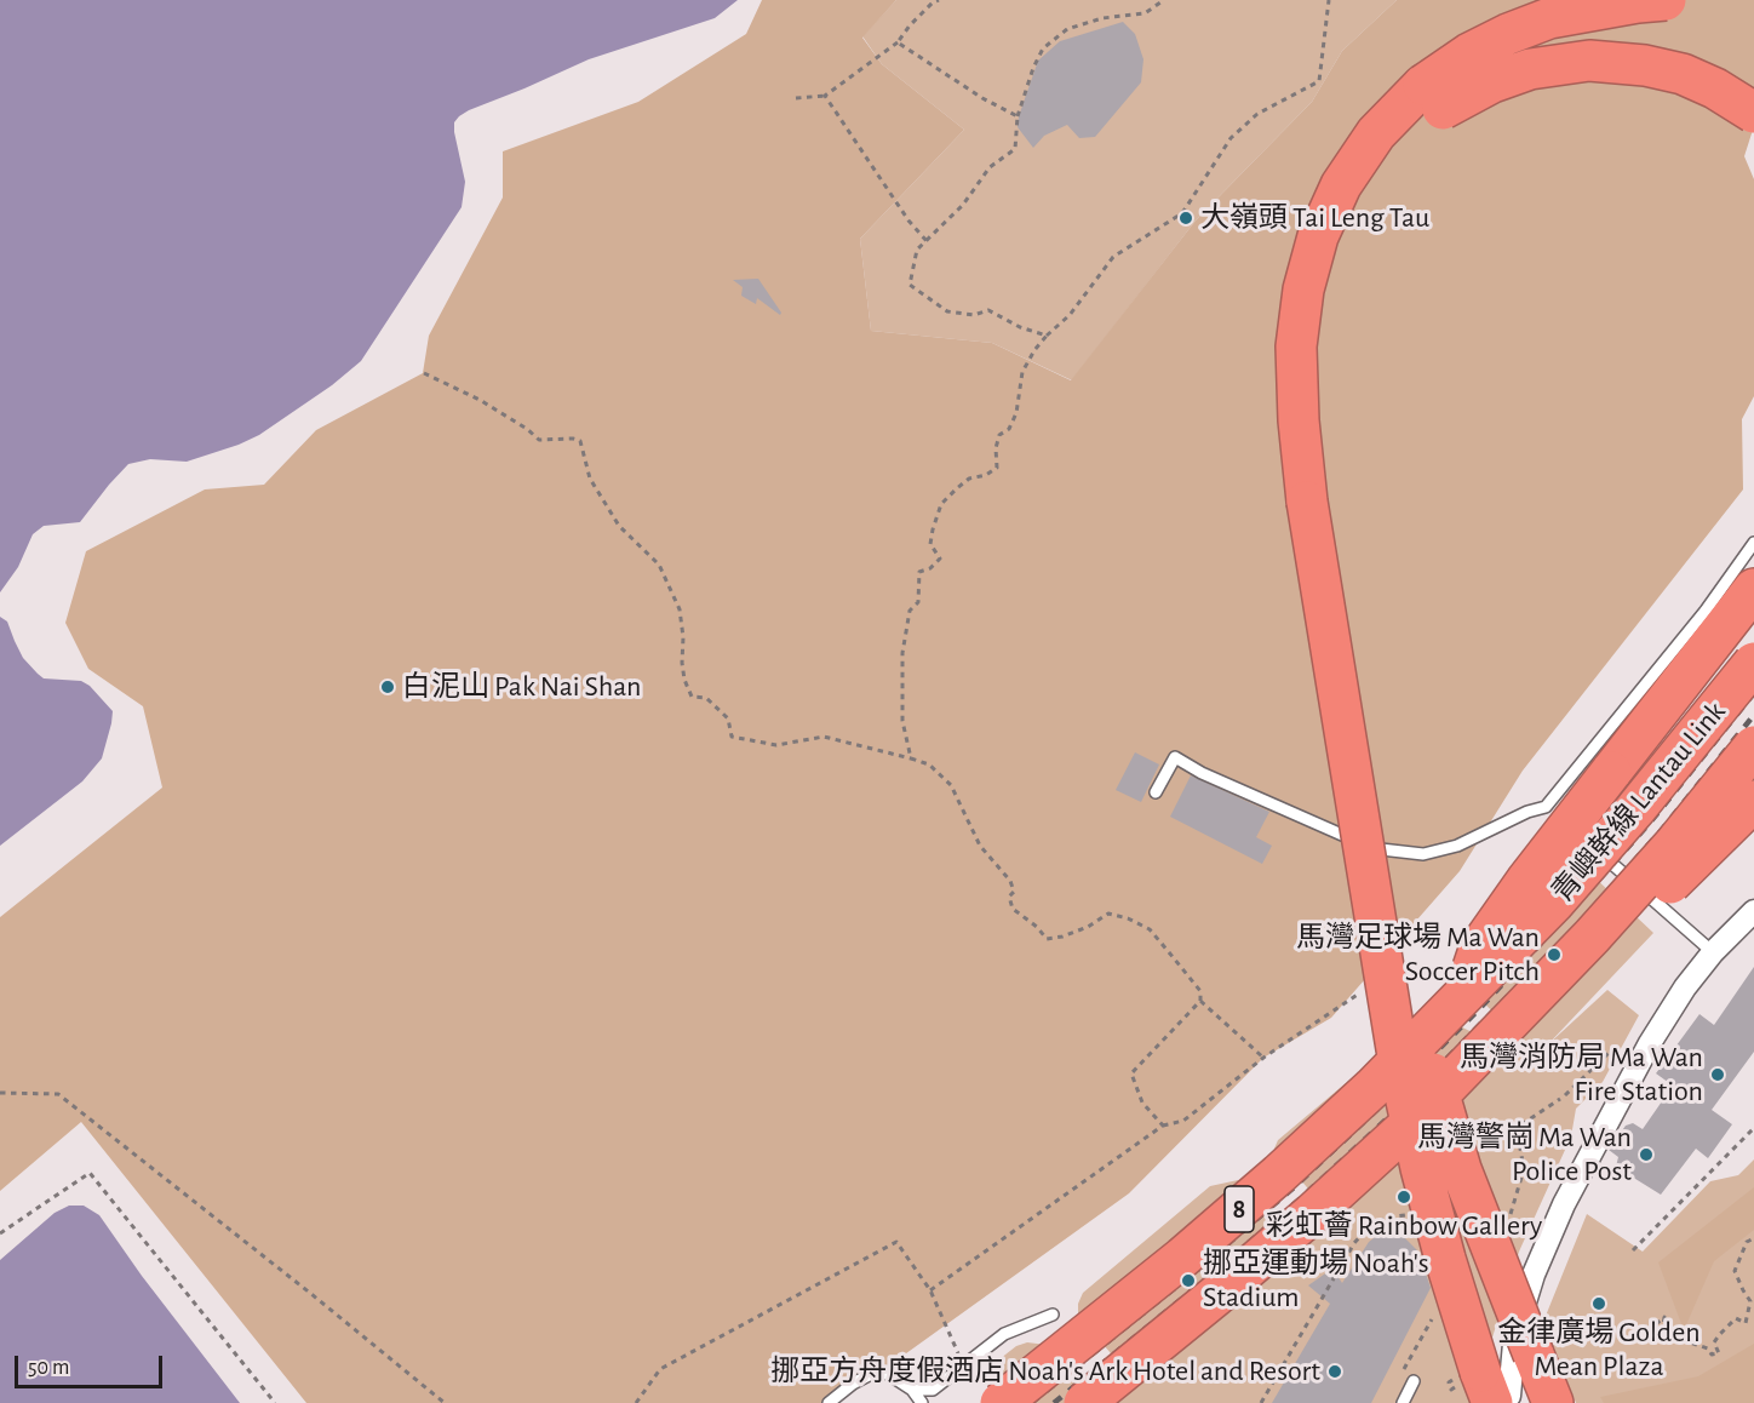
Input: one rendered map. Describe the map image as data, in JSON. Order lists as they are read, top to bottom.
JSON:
{
  "streets": {
    "highway": ["青嶼幹線 Lantau Link", "8"]
  },
  "places": [
    "大嶺頭 Tai Leng Tau",
    "白泥山 Pak Nai Shan",
    "馬灣足球場 Ma Wan Soccer Pitch",
    "馬灣消防局 Ma Wan Fire Station",
    "馬灣警崗 Ma Wan Police Post",
    "彩虹薈 Rainbow Gallery",
    "挪亞運動場 Noah's Stadium",
    "金律廣場 Golden Mean Plaza",
    "挪亞方舟度假酒店 Noah's Ark Hotel and Resort"
  ],
  "scale_bar": "50 m"
}
